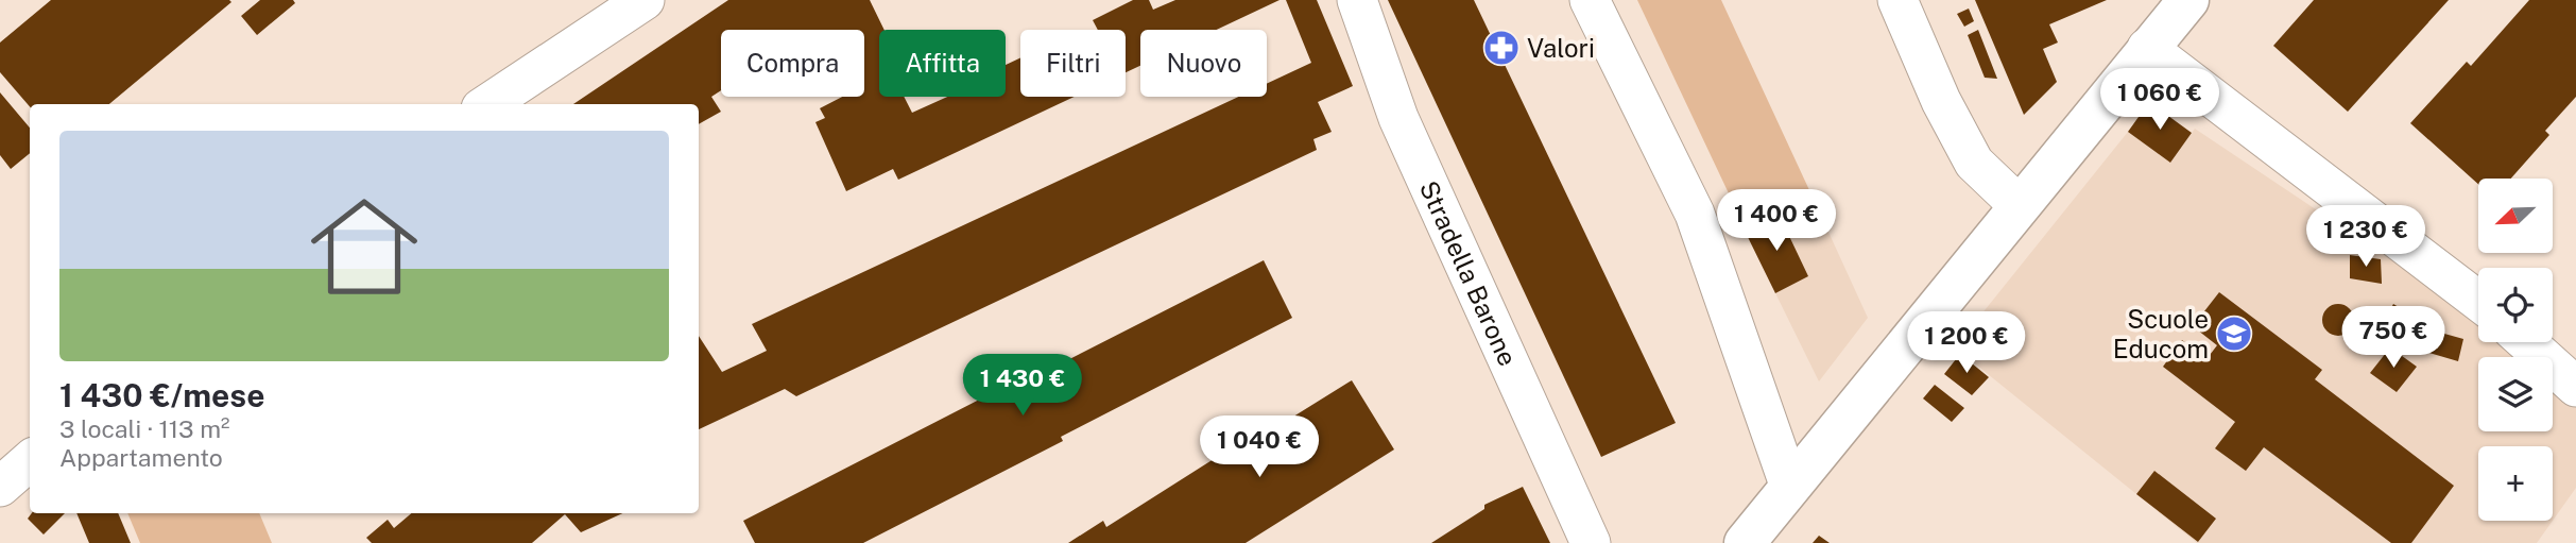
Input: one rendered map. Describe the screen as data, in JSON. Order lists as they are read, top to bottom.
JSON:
{
  "streets": {
    "street": ["Stradella Barone"]
  },
  "places": {
    "pharmacy": ["Valori"],
    "school or university": ["Scuole Educom"]
  },
  "north": "bottom left",
  "page": {
    "chip": [
      "Compra",
      "Affitta",
      "Filtri",
      "Nuovo"
    ],
    "price": [
      "1 060 €",
      "1 400 €",
      "1 230 €",
      "750 €",
      "1 200 €",
      "1 430 €",
      "1 040 €"
    ],
    "list": [
      {
        "name": "1 430 €/mese",
        "note": "3 locali · 113 m² · Appartamento"
      }
    ],
    "map_buttons": "+"
  }
}
